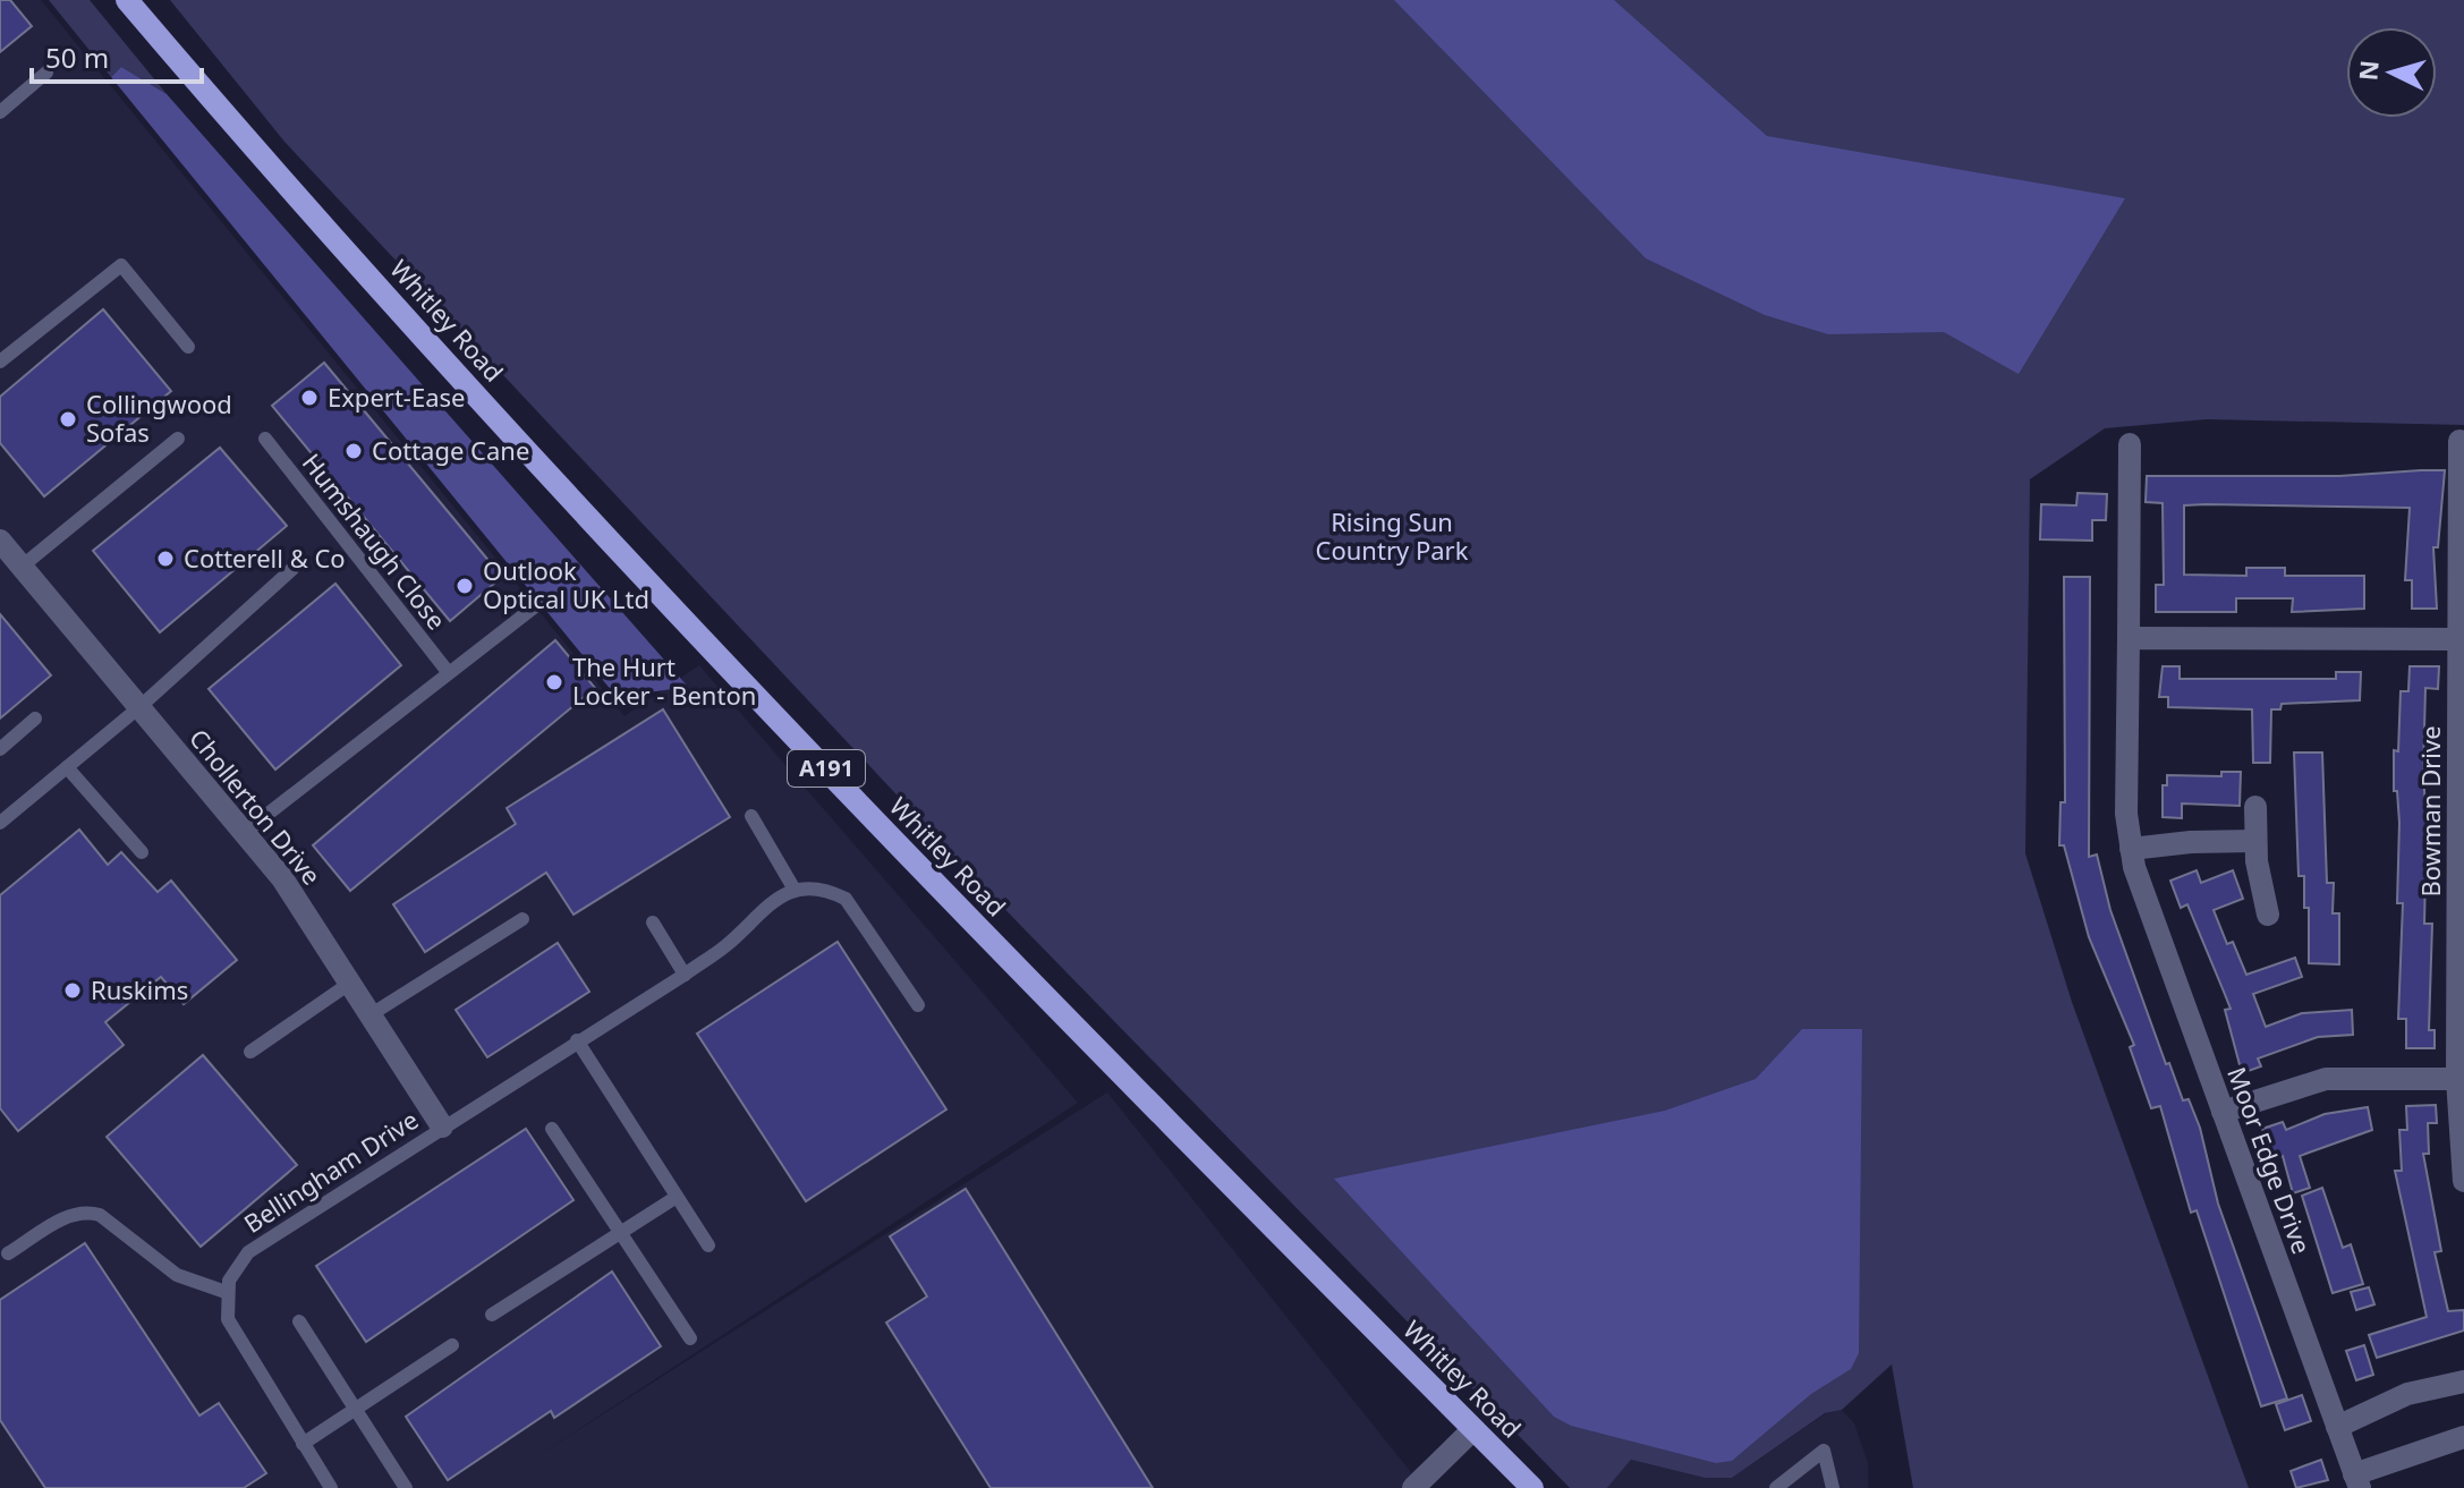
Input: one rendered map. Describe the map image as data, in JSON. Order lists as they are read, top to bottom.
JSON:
{
  "streets": {
    "main road": ["Whitley Road", "A191"],
    "street": ["Chollerton Drive", "Bowman Drive", "Moor Edge Drive"],
    "lane": ["Humshaugh Close", "Bellingham Drive"]
  },
  "crossings": [
    ["Chollerton Drive", "Bellingham Drive"]
  ],
  "parks": ["Rising Sun Country Park"],
  "places": [
    "Expert-Ease",
    "Collingwood Sofas",
    "Cottage Cane",
    "Cotterell & Co",
    "Outlook Optical UK Ltd",
    "The Hurt Locker - Benton",
    "Ruskims"
  ],
  "scale_bar": "50 m",
  "north": "left"
}
